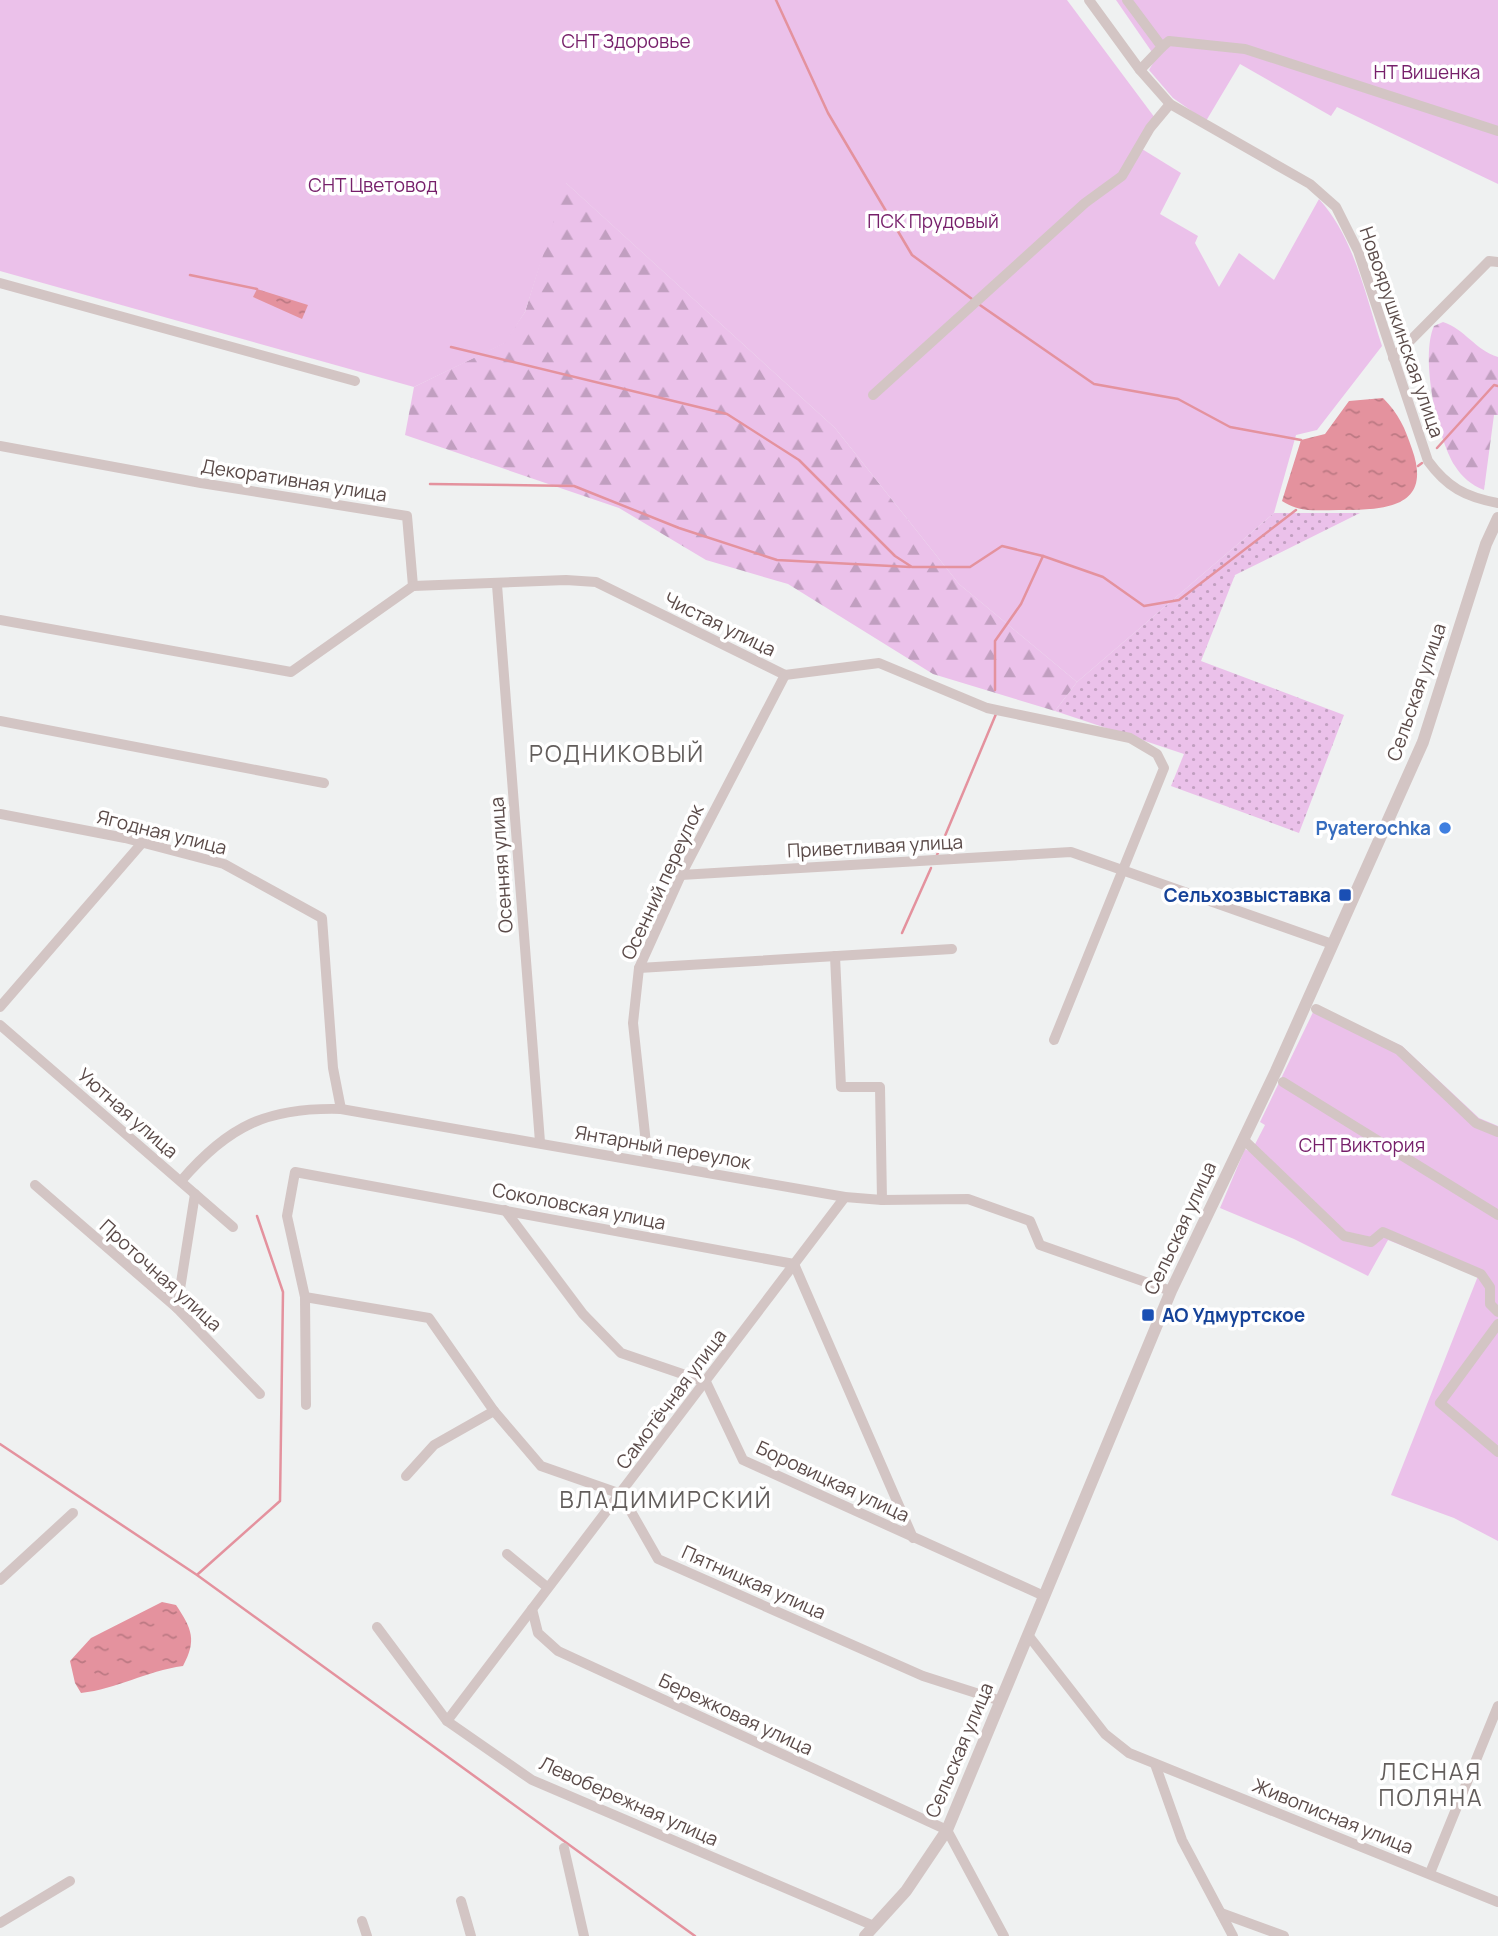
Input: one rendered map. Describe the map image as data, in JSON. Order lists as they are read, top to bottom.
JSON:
{
  "streets": {
    "street": [
      "Новоярушкинская улица",
      "Декоративная улица",
      "Чистая улица",
      "Сельская улица",
      "Ягодная улица",
      "Приветливая улица",
      "Осенняя улица",
      "Осенний переулок",
      "Уютная улица",
      "Янтарный переулок",
      "Соколовская улица",
      "Проточная улица",
      "Самотёчная улица",
      "Боровицкая улица",
      "Пятницкая улица",
      "Бережковая улица",
      "Левобережная улица",
      "Живописная улица"
    ]
  },
  "crossings": [
    ["Декоративная улица", "Чистая улица"],
    ["Чистая улица", "Приветливая улица"],
    ["Чистая улица", "Осенняя улица"],
    ["Чистая улица", "Осенний переулок"],
    ["Сельская улица", "Янтарный переулок"],
    ["Сельская улица", "Боровицкая улица"],
    ["Сельская улица", "Пятницкая улица"],
    ["Сельская улица", "Бережковая улица"],
    ["Сельская улица", "Левобережная улица"],
    ["Сельская улица", "Живописная улица"],
    ["Ягодная улица", "Янтарный переулок"],
    ["Приветливая улица", "Осенний переулок"],
    ["Осенняя улица", "Янтарный переулок"],
    ["Осенний переулок", "Янтарный переулок"],
    ["Уютная улица", "Янтарный переулок"],
    ["Янтарный переулок", "Самотёчная улица"],
    ["Соколовская улица", "Самотёчная улица"],
    ["Самотёчная улица", "Боровицкая улица"],
    ["Самотёчная улица", "Пятницкая улица"],
    ["Самотёчная улица", "Бережковая улица"],
    ["Самотёчная улица", "Левобережная улица"]
  ],
  "districts": ["РОДНИКОВЫЙ", "ВЛАДИМИРСКИЙ", "ЛЕСНАЯ ПОЛЯНА"],
  "parks": [
    "СНТ Здоровье",
    "НТ Вишенка",
    "СНТ Цветовод",
    "ПСК Прудовый",
    "СНТ Виктория"
  ],
  "places": {
    "other": ["Pyaterochka"],
    "transit": ["Сельхозвыставка", "АО Удмуртское"]
  }
}
